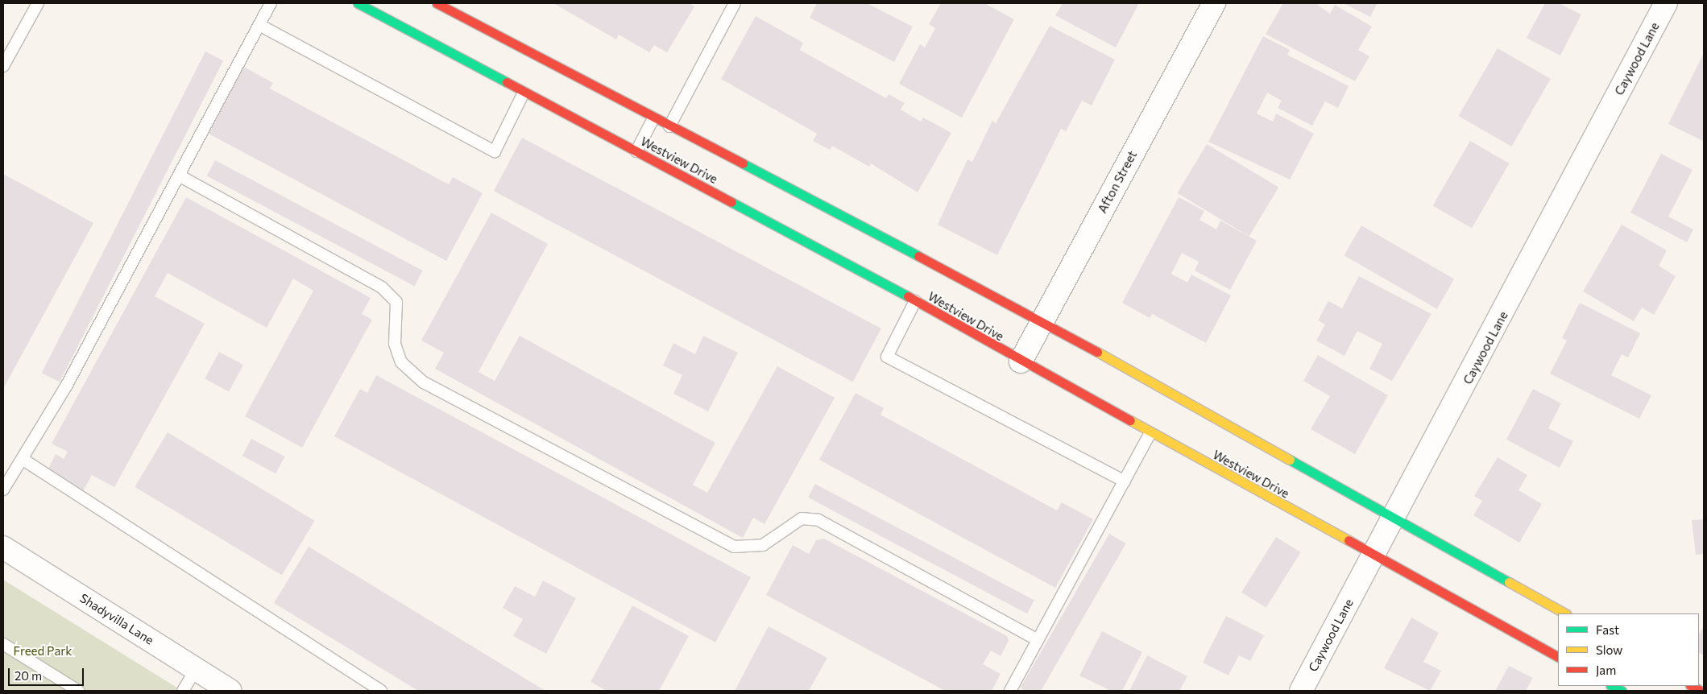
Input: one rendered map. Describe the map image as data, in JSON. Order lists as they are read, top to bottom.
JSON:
{
  "streets": {
    "main road": ["Westview Drive"],
    "street": ["Caywood Lane", "Afton Street", "Shadyvilla Lane"]
  },
  "crossings": [
    ["Caywood Lane", "Westview Drive"],
    ["Westview Drive", "Afton Street"]
  ],
  "parks": ["Freed Park"],
  "legend": ["Fast", "Slow", "Jam"],
  "scale_bar": "20 m"
}
